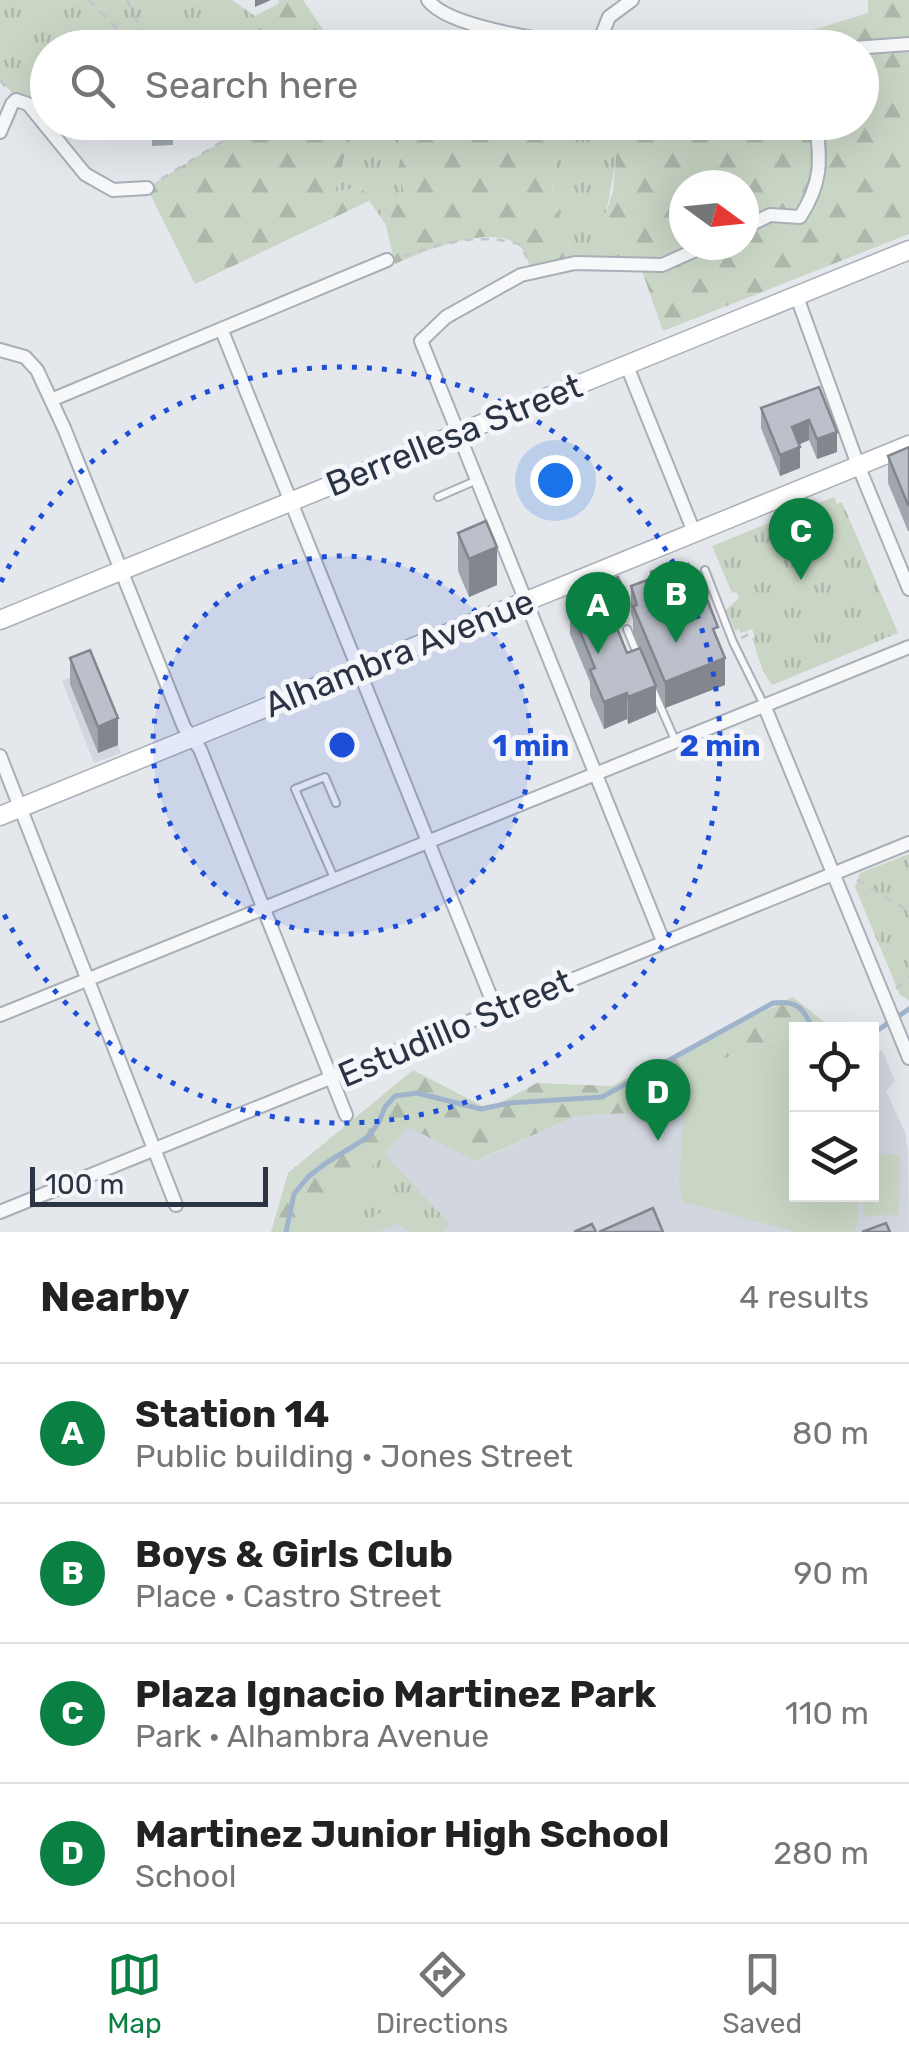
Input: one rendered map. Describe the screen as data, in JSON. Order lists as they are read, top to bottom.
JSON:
{
  "streets": {
    "main road": ["Berrellesa Street", "Alhambra Avenue"],
    "street": ["Estudillo Street"]
  },
  "scale_bar": "100 m",
  "north": "right",
  "page": {
    "search": "Search here",
    "pins": [
      "C",
      "B",
      "A",
      "D"
    ],
    "scale": "100 m",
    "heading": ["Nearby", "4 results"],
    "list": [
      {
        "mark": "A",
        "name": "Station 14",
        "note": "Public building · Jones Street",
        "value": "80 m"
      },
      {
        "mark": "B",
        "name": "Boys & Girls Club",
        "note": "Place · Castro Street",
        "value": "90 m"
      },
      {
        "mark": "C",
        "name": "Plaza Ignacio Martinez Park",
        "note": "Park · Alhambra Avenue",
        "value": "110 m"
      },
      {
        "mark": "D",
        "name": "Martinez Junior High School",
        "note": "School",
        "value": "280 m"
      }
    ],
    "nav": ["Map", "Directions", "Saved"]
  },
  "rings": ["1 min", "2 min"]
}
